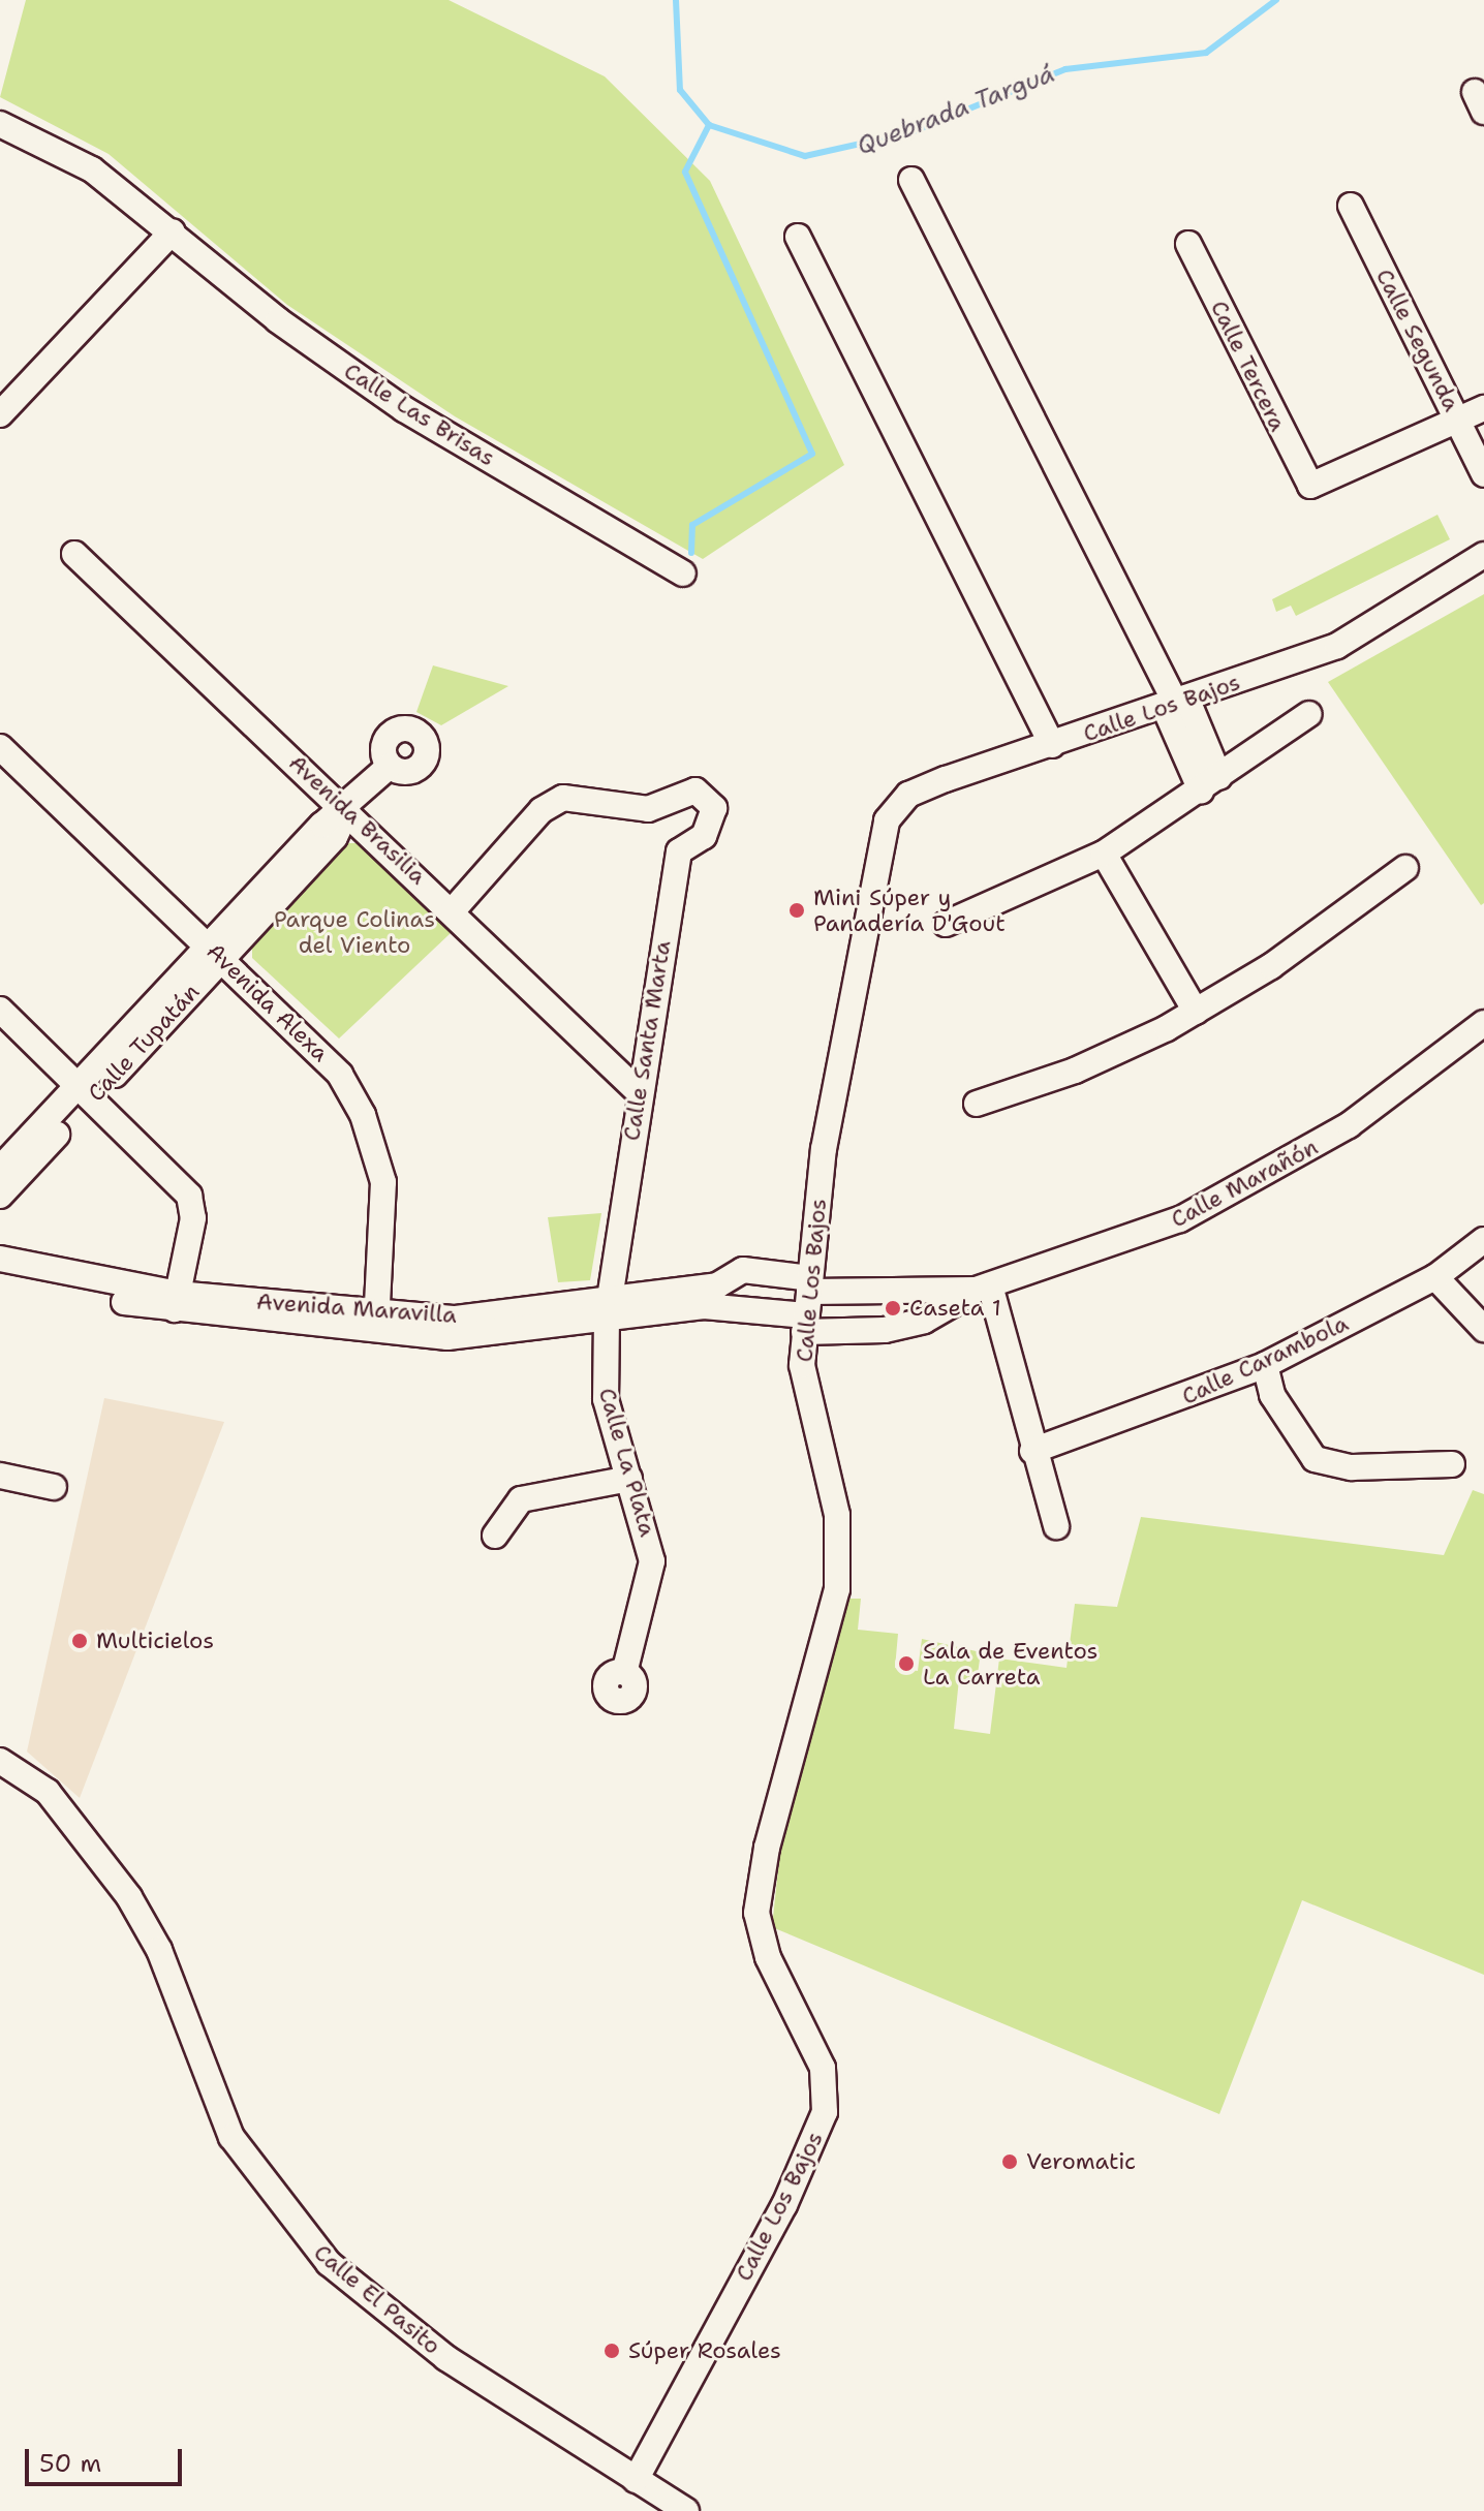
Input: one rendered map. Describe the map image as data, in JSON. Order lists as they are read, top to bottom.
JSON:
{
  "streets": {
    "street": [
      "Calle Segunda",
      "Calle Tercera",
      "Calle Las Brisas",
      "Calle Los Bajos",
      "Avenida Brasilia",
      "Avenida Alexa",
      "Calle Santa Marta",
      "Calle Tupatán",
      "Calle Marañón",
      "Avenida Maravilla",
      "Calle Carambola",
      "Calle La Plata",
      "Calle El Pasito"
    ]
  },
  "crossings": [
    ["Calle Segunda", "Calle Tercera"],
    ["Calle Los Bajos", "Calle Marañón"],
    ["Calle Los Bajos", "Avenida Maravilla"],
    ["Calle Los Bajos", "Calle El Pasito"],
    ["Avenida Brasilia", "Calle Santa Marta"],
    ["Avenida Brasilia", "Calle Tupatán"],
    ["Avenida Alexa", "Calle Tupatán"],
    ["Avenida Alexa", "Avenida Maravilla"],
    ["Calle Santa Marta", "Avenida Maravilla"],
    ["Calle Santa Marta", "Calle La Plata"],
    ["Calle Marañón", "Avenida Maravilla"],
    ["Avenida Maravilla", "Calle La Plata"]
  ],
  "water": ["Quebrada Targuá"],
  "parks": ["Parque Colinas del Viento"],
  "places": [
    "Mini Súper y Panadería D'Gout",
    "Caseta 1",
    "Multicielos",
    "Sala de Eventos La Carreta",
    "Veromatic",
    "Súper Rosales"
  ],
  "scale_bar": "50 m"
}
